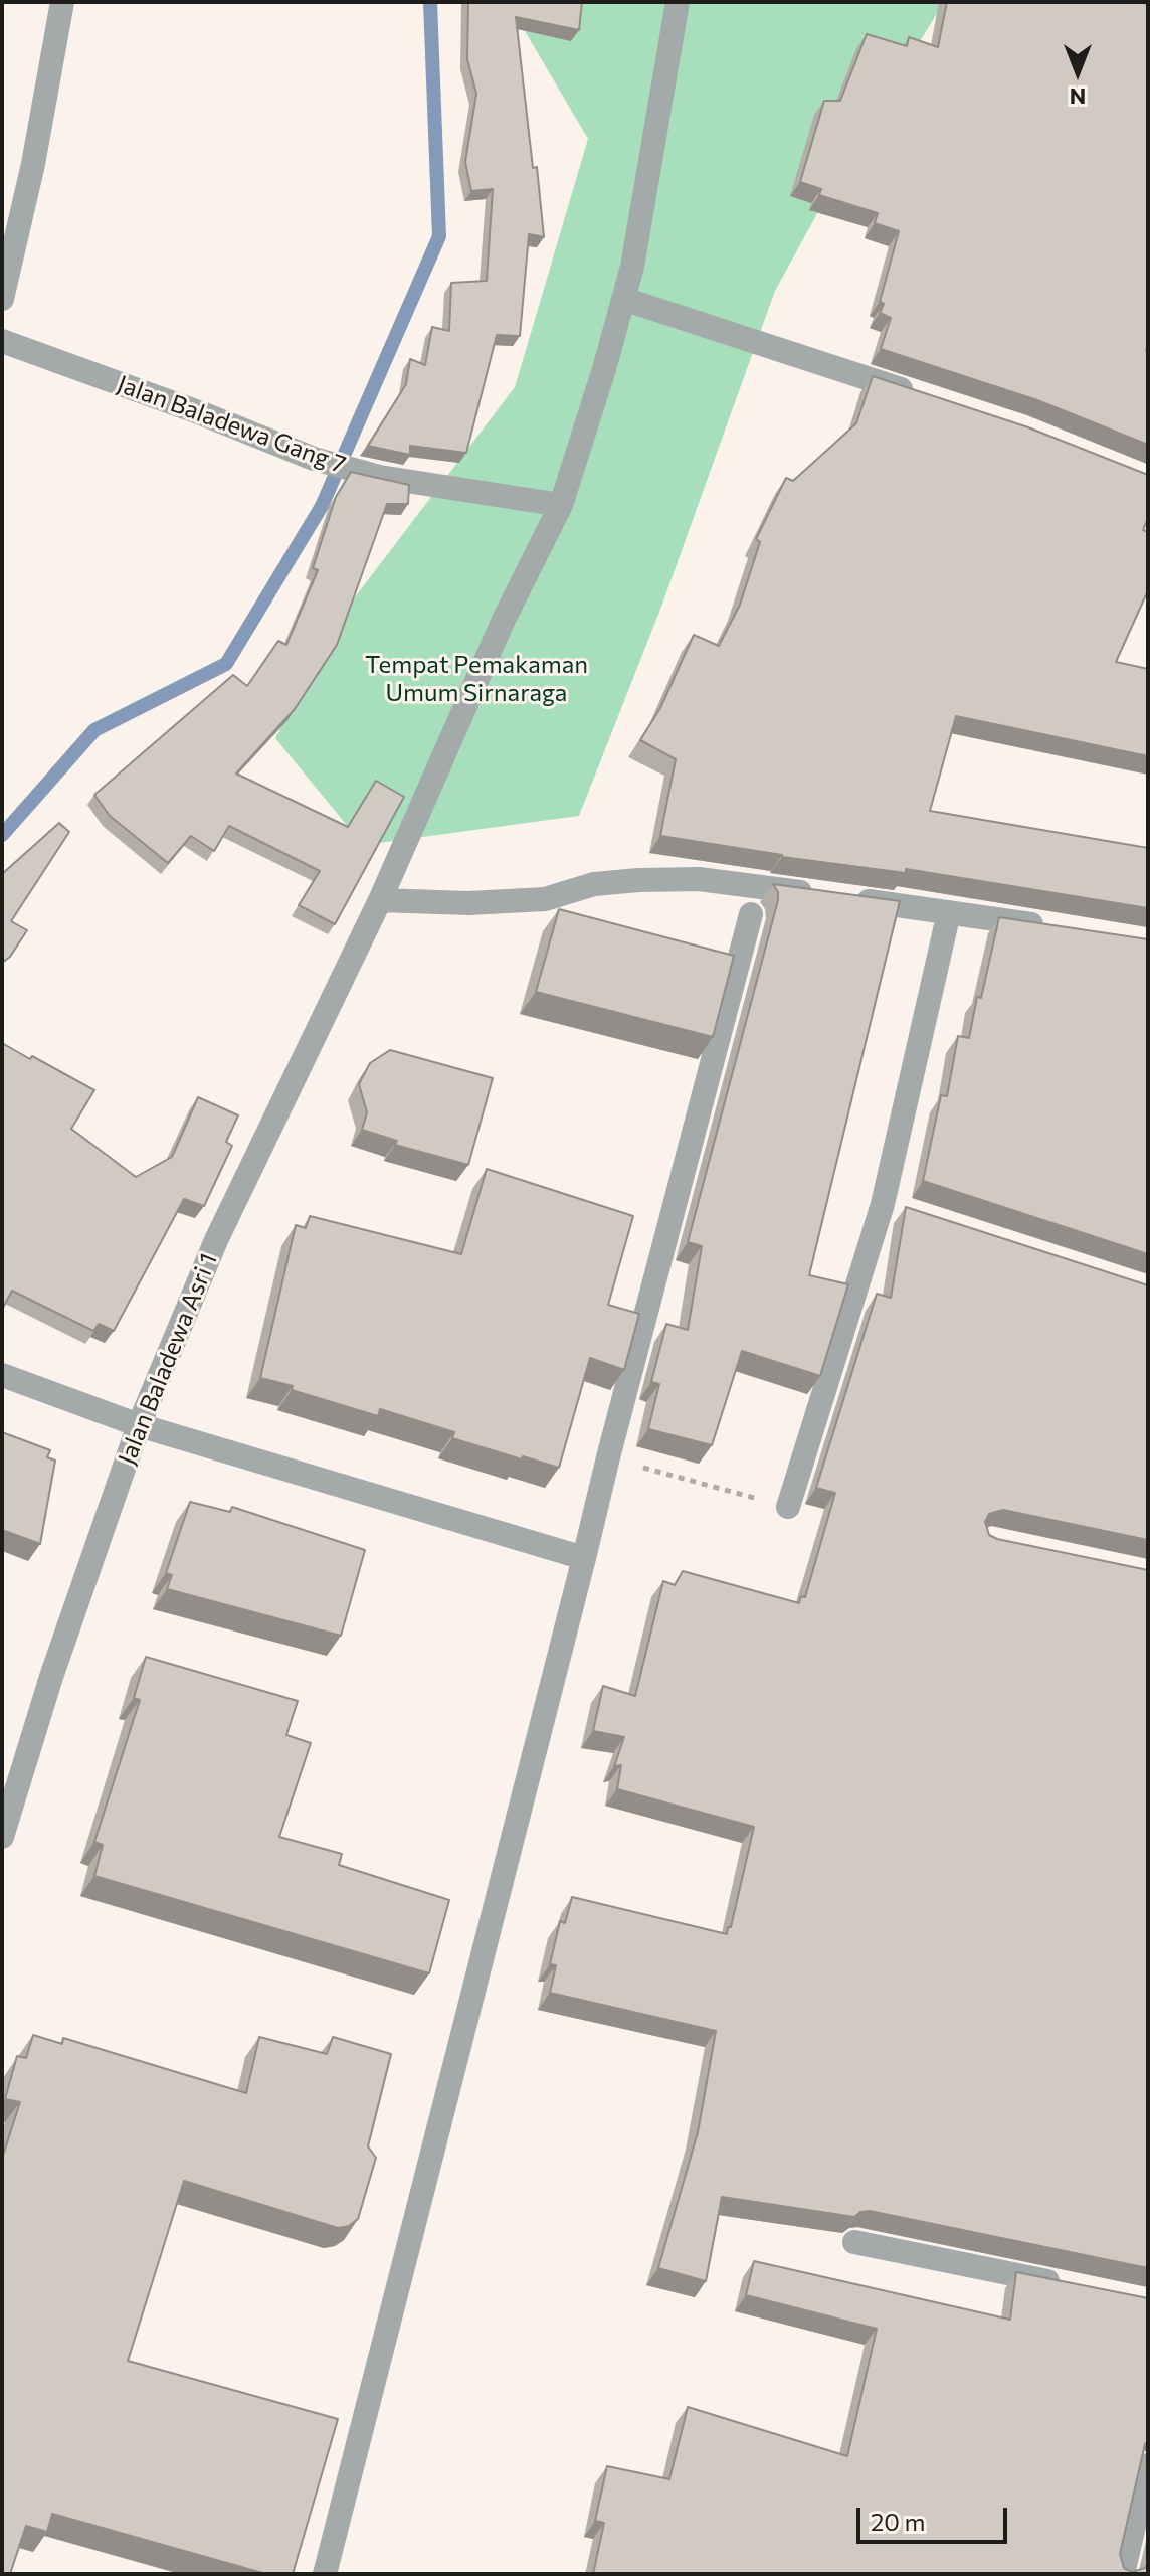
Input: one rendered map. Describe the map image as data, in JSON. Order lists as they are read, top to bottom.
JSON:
{
  "streets": {
    "street": ["Jalan Baladewa Gang 7", "Jalan Baladewa Asri 1"]
  },
  "crossings": [
    ["Jalan Baladewa Gang 7", "Jalan Baladewa Asri 1"]
  ],
  "parks": ["Tempat Pemakaman Umum Sirnaraga"],
  "scale_bar": "20 m",
  "north": "bottom"
}
